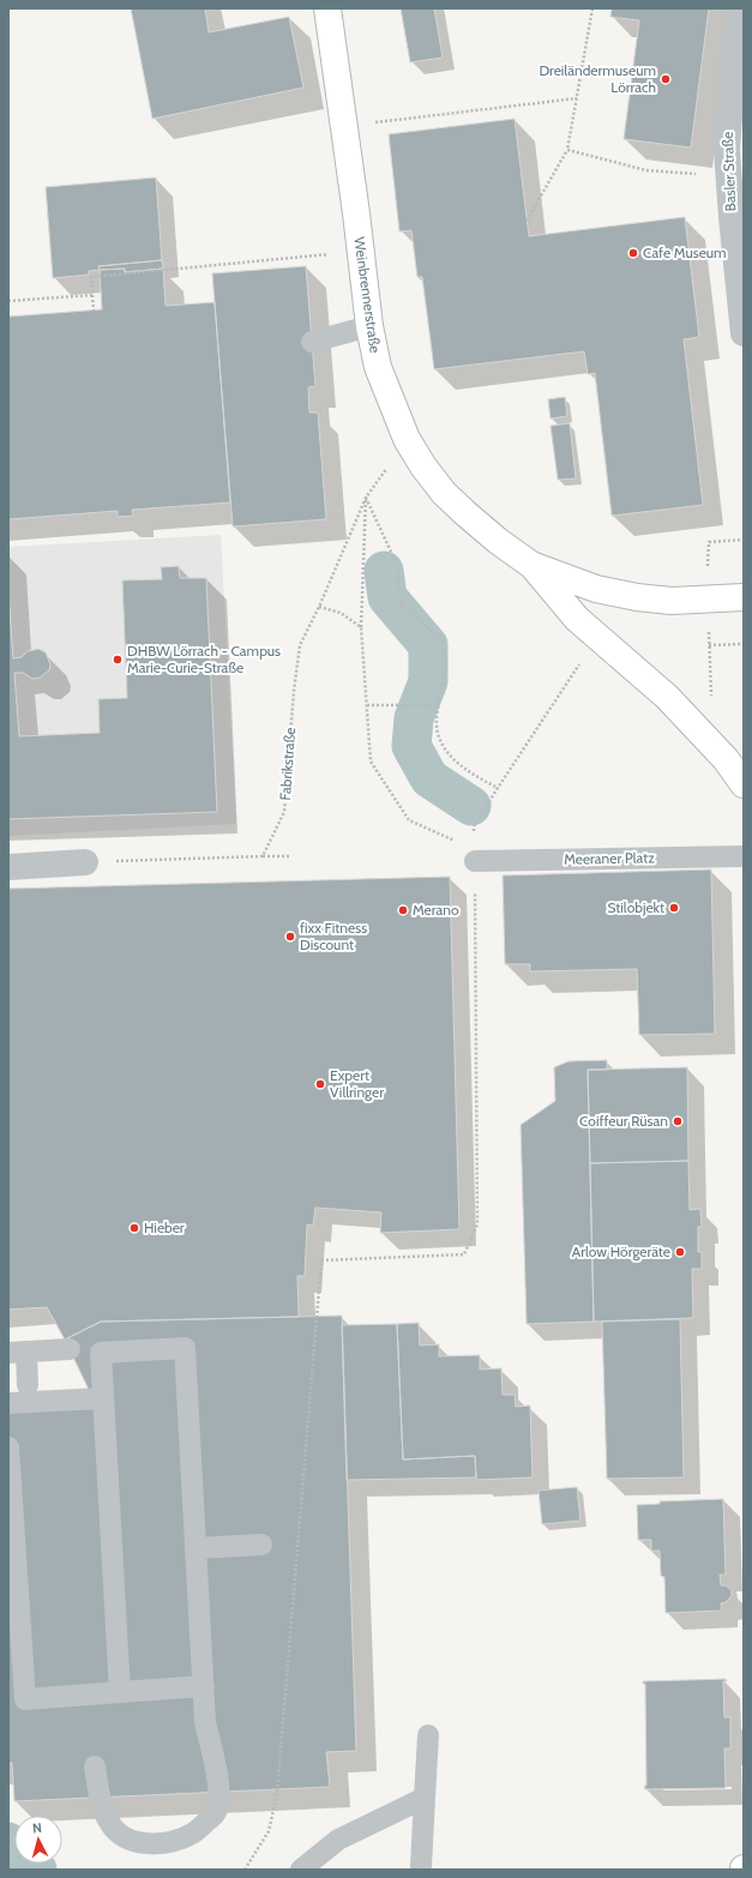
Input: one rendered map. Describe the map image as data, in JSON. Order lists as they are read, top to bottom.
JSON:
{
  "streets": {
    "street": ["Basler Straße", "Weinbrennerstraße"],
    "lane": ["Meeraner Platz"],
    "path": ["Fabrikstraße"]
  },
  "crossings": [
    ["Weinbrennerstraße", "Fabrikstraße"]
  ],
  "places": [
    "Dreiländermuseum Lörrach",
    "Cafe Museum",
    "DHBW Lörrach - Campus Marie-Curie-Straße",
    "Stilobjekt",
    "Merano",
    "fixx Fitness Discount",
    "Expert Villringer",
    "Coiffeur Rüsan",
    "Hieber",
    "Arlow Hörgeräte"
  ],
  "north": "top"
}
